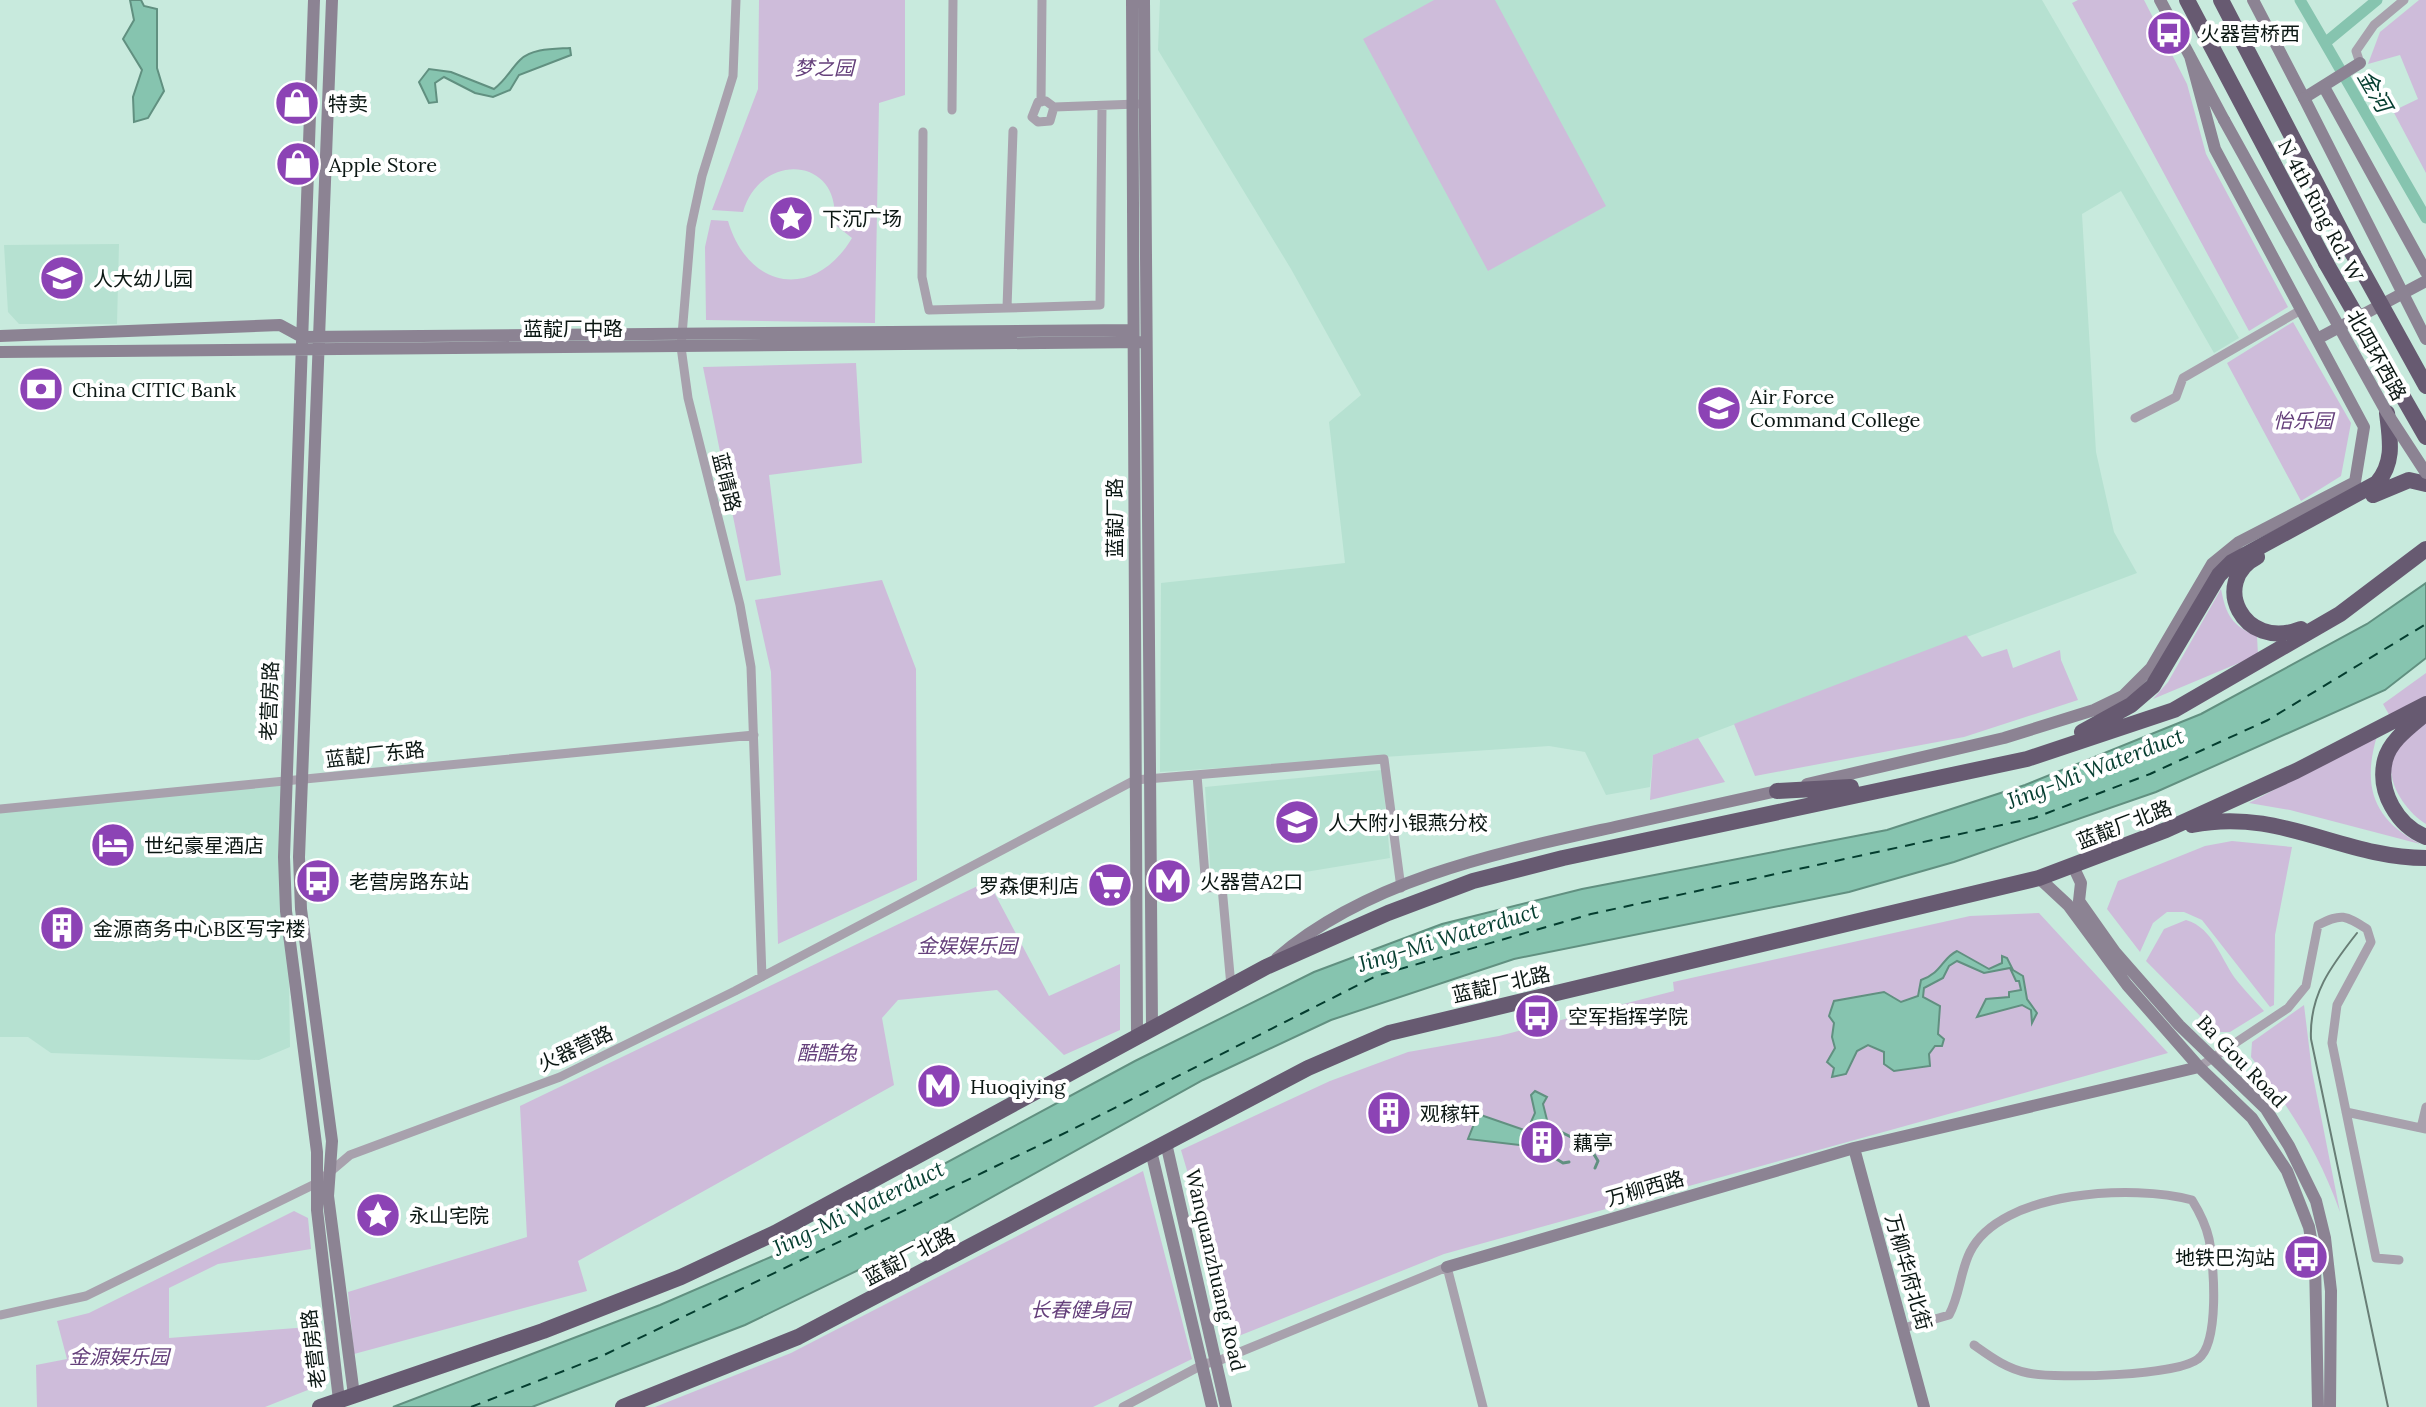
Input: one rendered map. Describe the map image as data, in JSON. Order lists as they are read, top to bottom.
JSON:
{
  "streets": {
    "highway": ["N 4th Ring Rd. W", "蓝靛厂北路"],
    "street": [
      "蓝靛厂中路",
      "北四环西路",
      "蓝晴路",
      "蓝靛厂路",
      "老营房路",
      "蓝靛厂东路",
      "火器营路",
      "Ba Gou Road",
      "万柳西路",
      "Wanquanzhuang Road",
      "万柳华府北街"
    ]
  },
  "crossings": [
    ["蓝靛厂中路", "蓝晴路"],
    ["蓝靛厂中路", "蓝靛厂路"],
    ["蓝靛厂中路", "老营房路"],
    ["蓝晴路", "蓝靛厂东路"],
    ["蓝晴路", "火器营路"],
    ["蓝靛厂路", "火器营路"],
    ["老营房路", "蓝靛厂东路"],
    ["老营房路", "火器营路"],
    ["蓝靛厂北路", "Ba Gou Road"],
    ["蓝靛厂北路", "Wanquanzhuang Road"],
    ["Ba Gou Road", "万柳西路"],
    ["万柳西路", "Wanquanzhuang Road"],
    ["万柳西路", "万柳华府北街"]
  ],
  "water": ["金河", "Jing-Mi Waterduct"],
  "parks": [
    "梦之园",
    "怡乐园",
    "金娱娱乐园",
    "酷酷兔",
    "长春健身园",
    "金源娱乐园"
  ],
  "places": {
    "bus stop": [
      "火器营桥西",
      "老营房路东站",
      "空军指挥学院",
      "地铁巴沟站"
    ],
    "shop": ["特卖", "Apple Store"],
    "place": ["下沉广场", "永山宅院"],
    "school or university": ["人大幼儿园", "Air Force Command College", "人大附小银燕分校"],
    "bank": ["China CITIC Bank"],
    "hotel": ["世纪豪星酒店"],
    "metro station": ["火器营A2口", "Huoqiying"],
    "supermarket": ["罗森便利店"],
    "building": ["金源商务中心B区写字楼", "观稼轩", "藕亭"]
  }
}
